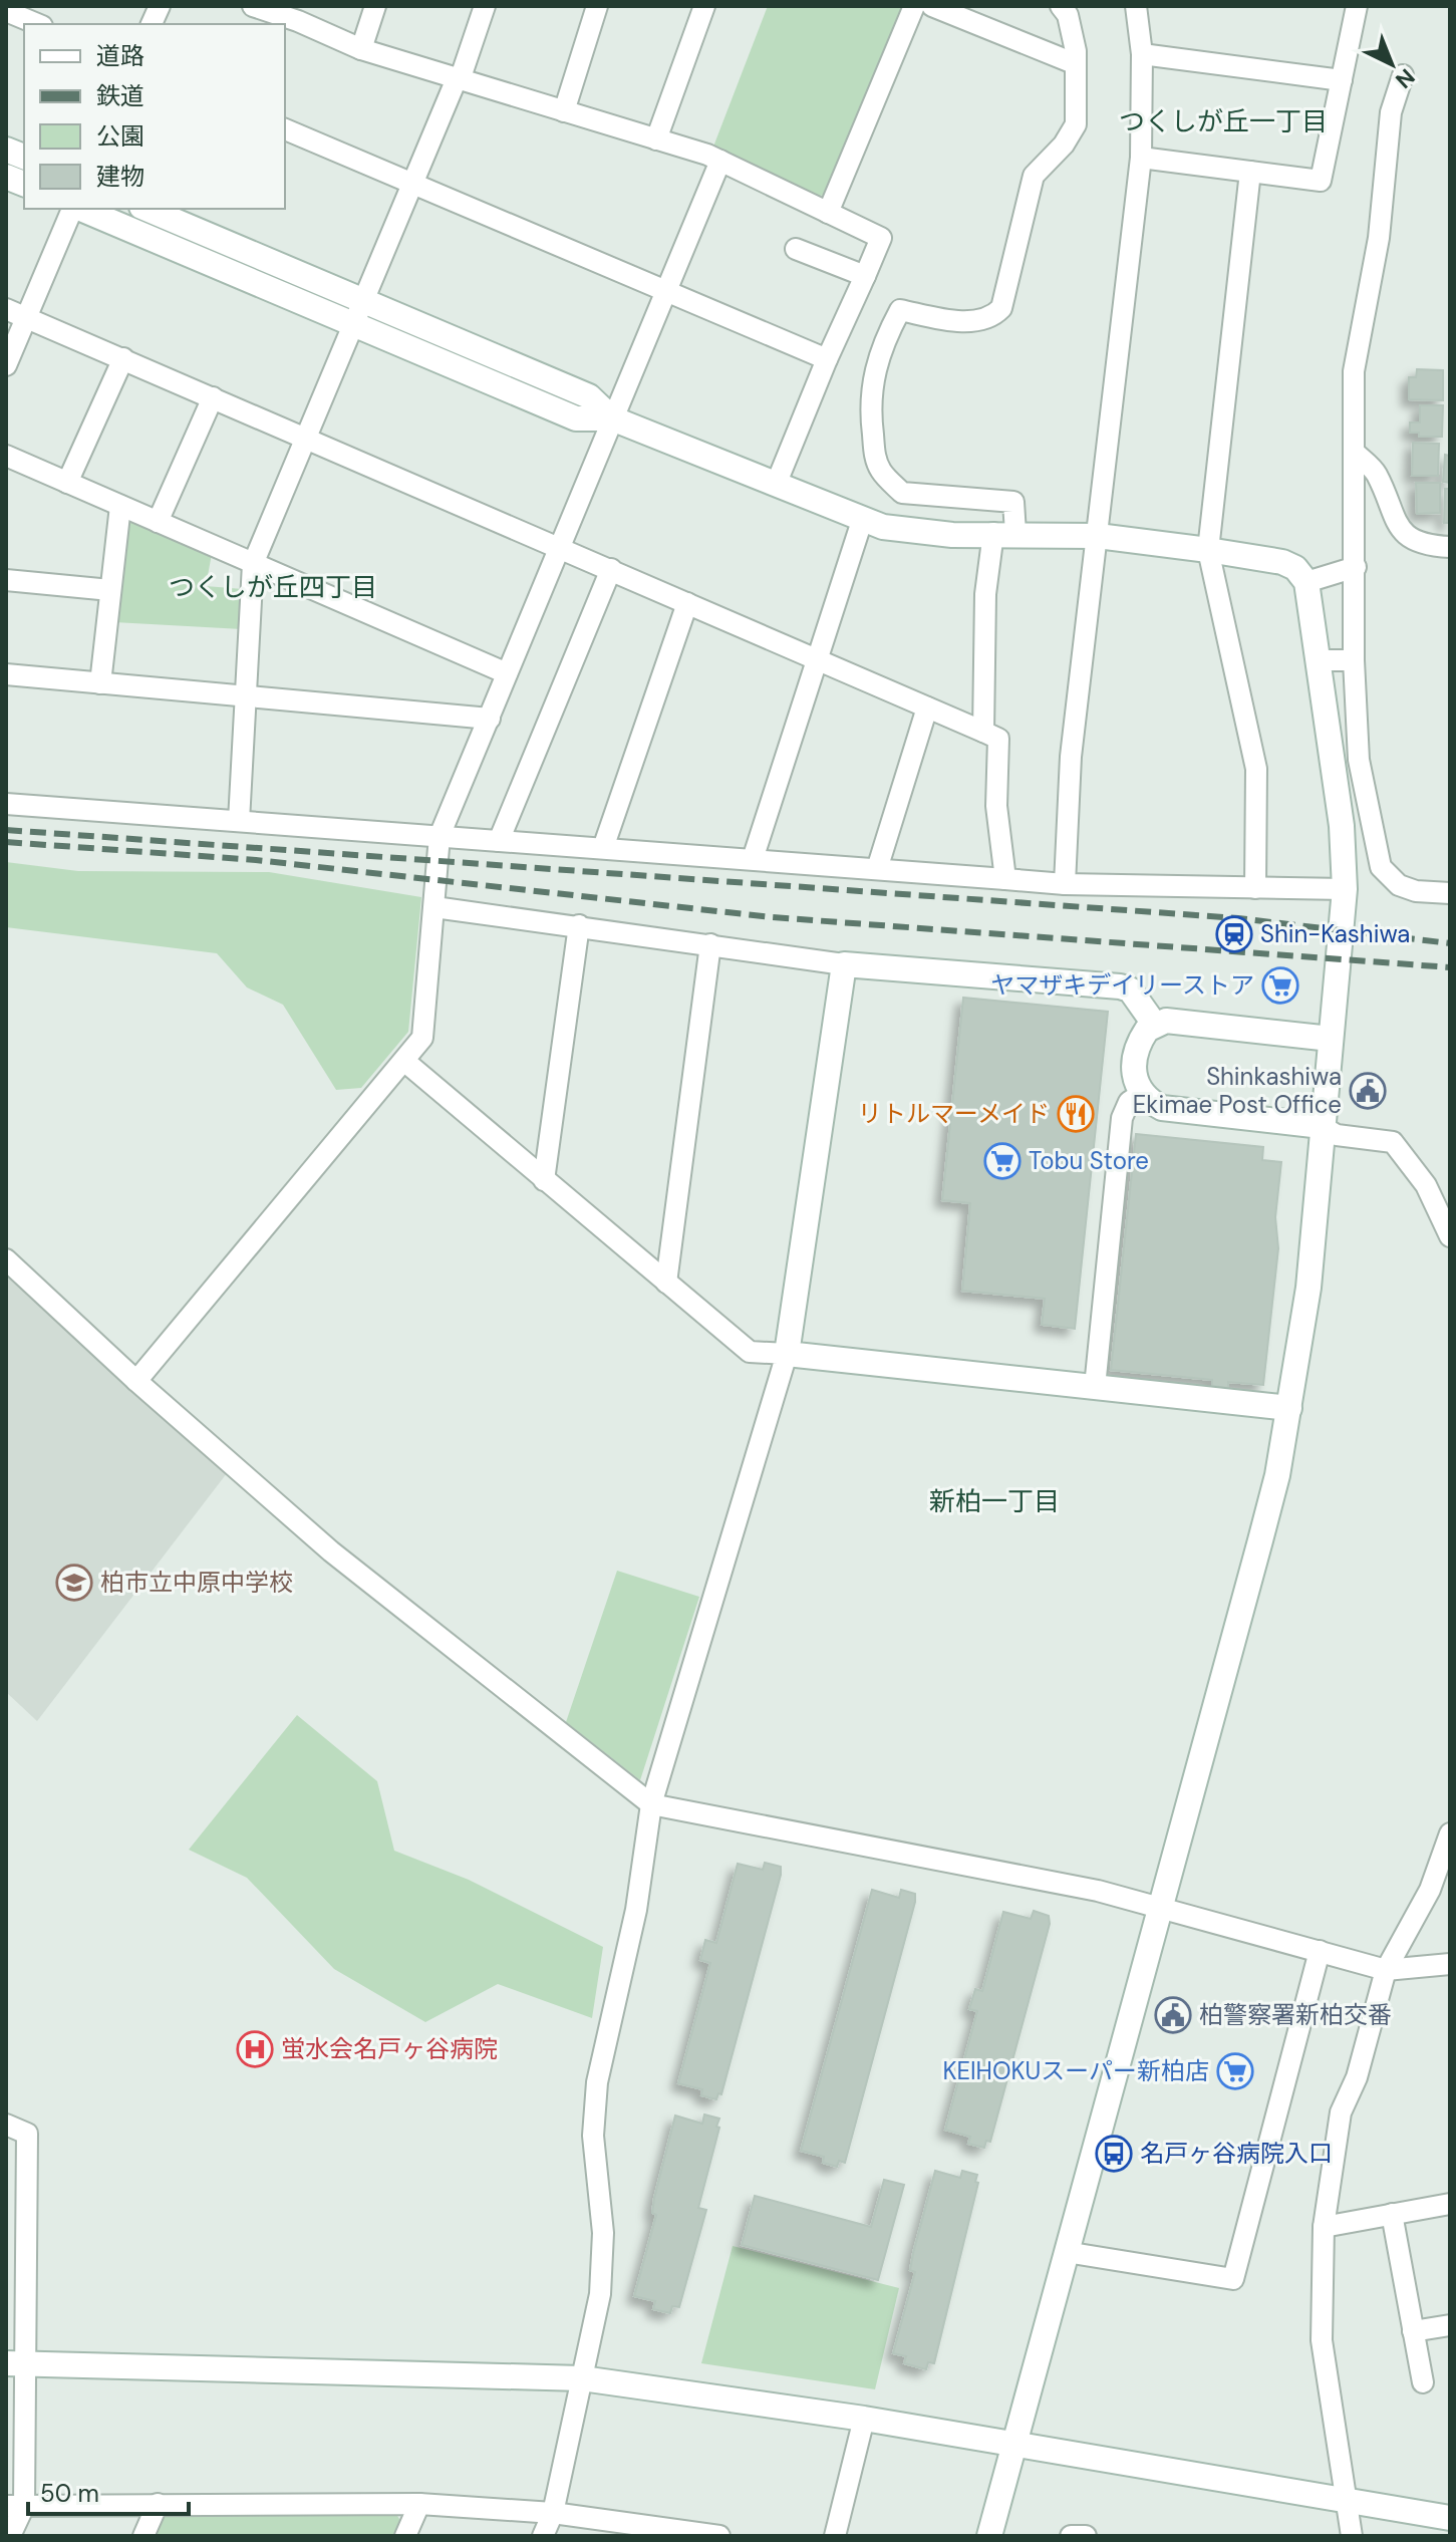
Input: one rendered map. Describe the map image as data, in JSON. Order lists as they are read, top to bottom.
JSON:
{
  "districts": ["つくしが丘一丁目", "つくしが丘四丁目", "新柏一丁目"],
  "places": {
    "station": ["Shin-Kashiwa"],
    "supermarket": ["ヤマザキデイリーストア", "Tobu Store", "KEIHOKUスーパー新柏店"],
    "public building": ["Shinkashiwa Ekimae Post Office", "柏警察署新柏交番"],
    "restaurant": ["リトルマーメイド"],
    "school or university": ["柏市立中原中学校"],
    "hospital": ["蛍水会名戸ヶ谷病院"],
    "bus stop": ["名戸ヶ谷病院入口"]
  },
  "legend": [
    "道路",
    "鉄道",
    "公園",
    "建物"
  ],
  "scale_bar": "50 m",
  "north": "bottom right"
}
